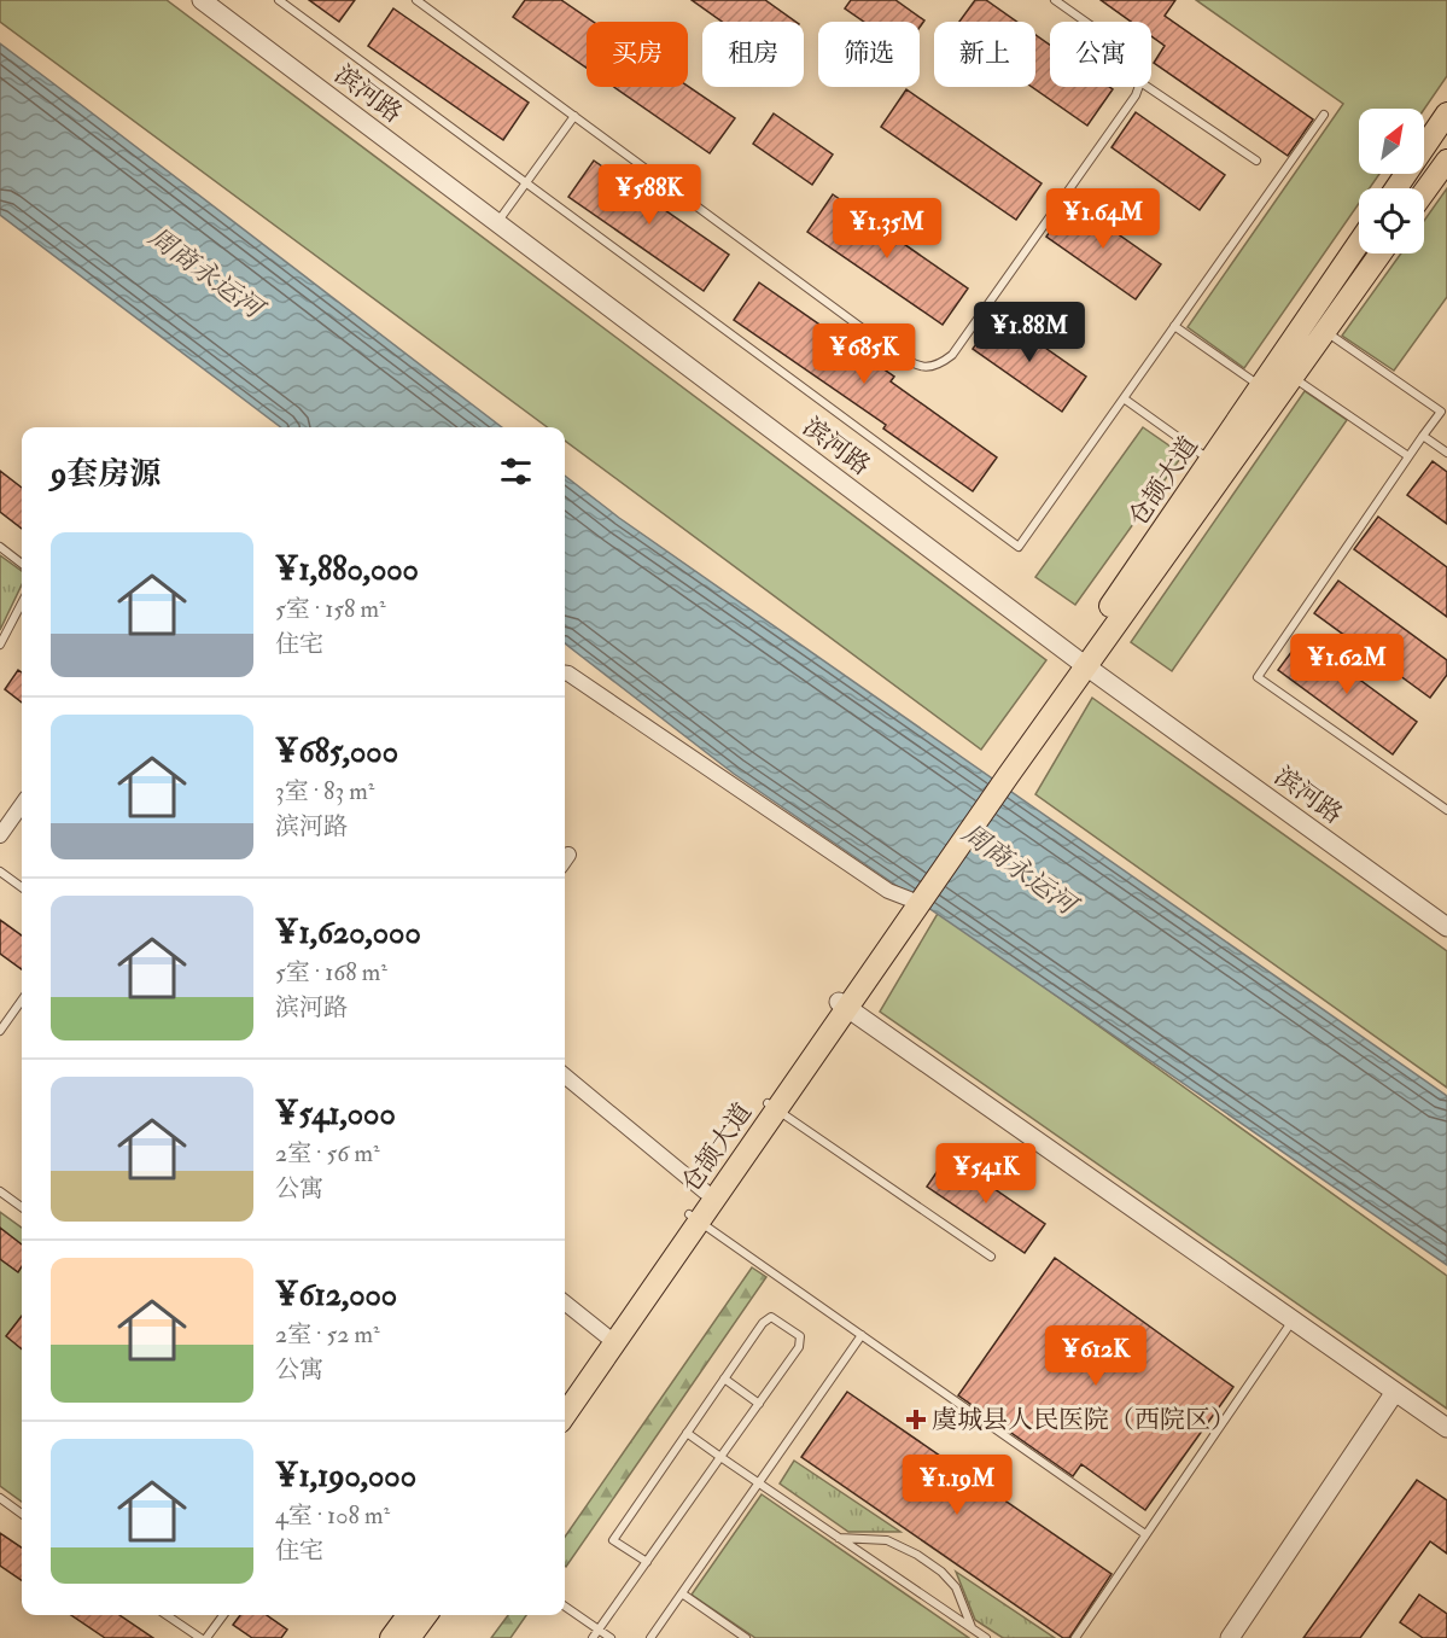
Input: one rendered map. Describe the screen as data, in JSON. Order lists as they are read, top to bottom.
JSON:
{
  "streets": {
    "main road": ["仓颉大道"],
    "street": ["滨河路"]
  },
  "crossings": [
    ["滨河路", "仓颉大道"]
  ],
  "water": ["周商永运河"],
  "places": {
    "health": ["虞城县人民医院（西院区）"]
  },
  "north": "top right",
  "page": {
    "chip": [
      "买房",
      "租房",
      "筛选",
      "新上",
      "公寓"
    ],
    "price": [
      "¥588K",
      "¥1.64M",
      "¥1.35M",
      "¥1.88M",
      "¥685K",
      "¥1.62M",
      "¥541K",
      "¥612K",
      "¥1.19M"
    ],
    "heading": "9套房源",
    "list": [
      {
        "name": "¥1,880,000",
        "note": "5室 · 158 m² · 住宅"
      },
      {
        "name": "¥685,000",
        "note": "3室 · 83 m² · 滨河路"
      },
      {
        "name": "¥1,620,000",
        "note": "5室 · 168 m² · 滨河路"
      },
      {
        "name": "¥541,000",
        "note": "2室 · 56 m² · 公寓"
      },
      {
        "name": "¥612,000",
        "note": "2室 · 52 m² · 公寓"
      },
      {
        "name": "¥1,190,000",
        "note": "4室 · 108 m² · 住宅"
      }
    ]
  }
}
